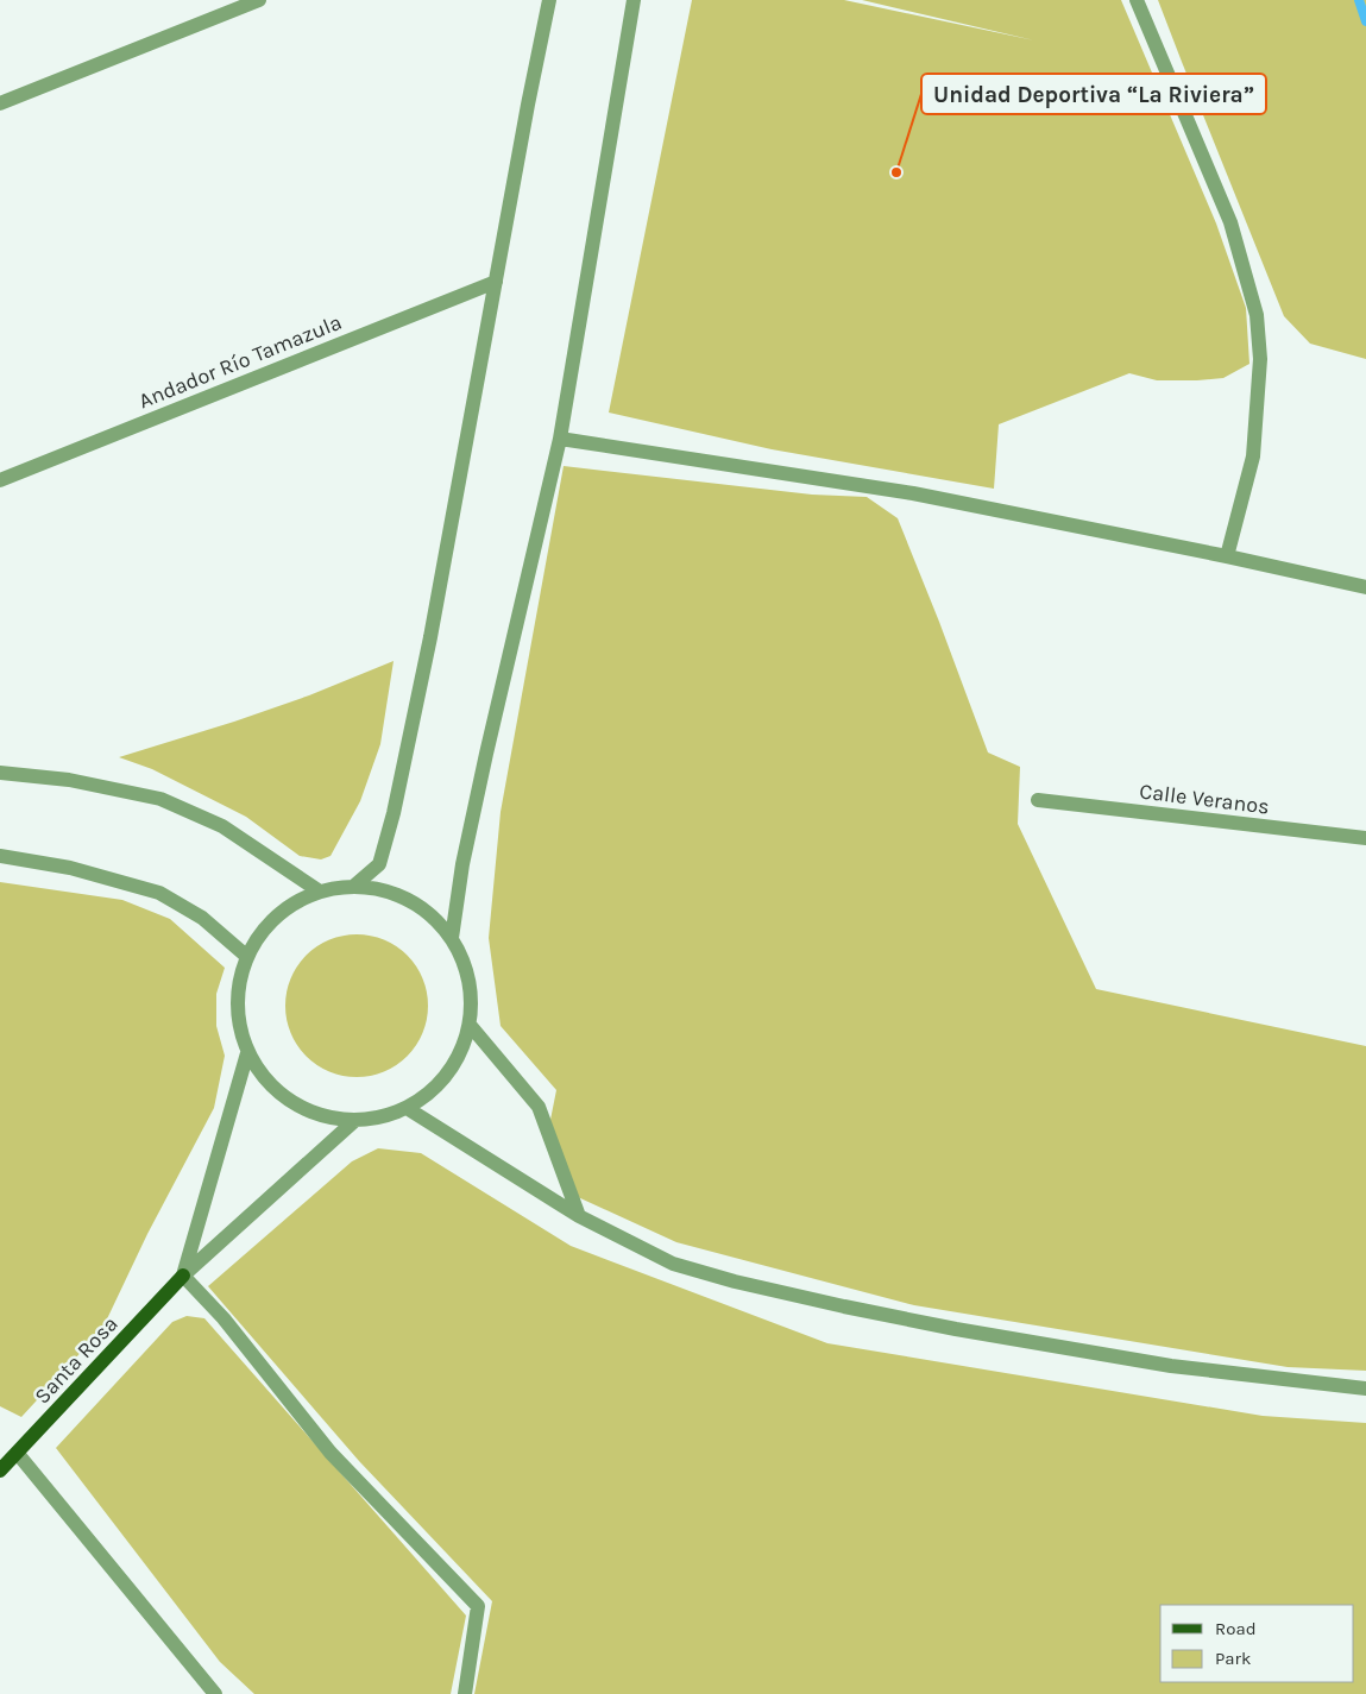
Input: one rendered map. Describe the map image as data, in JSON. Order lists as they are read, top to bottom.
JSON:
{
  "streets": {
    "main road": ["Santa Rosa"],
    "street": ["Andador Río Tamazula", "Calle Veranos"]
  },
  "places": ["Unidad Deportiva “La Riviera”"],
  "legend": ["Road", "Park"]
}
